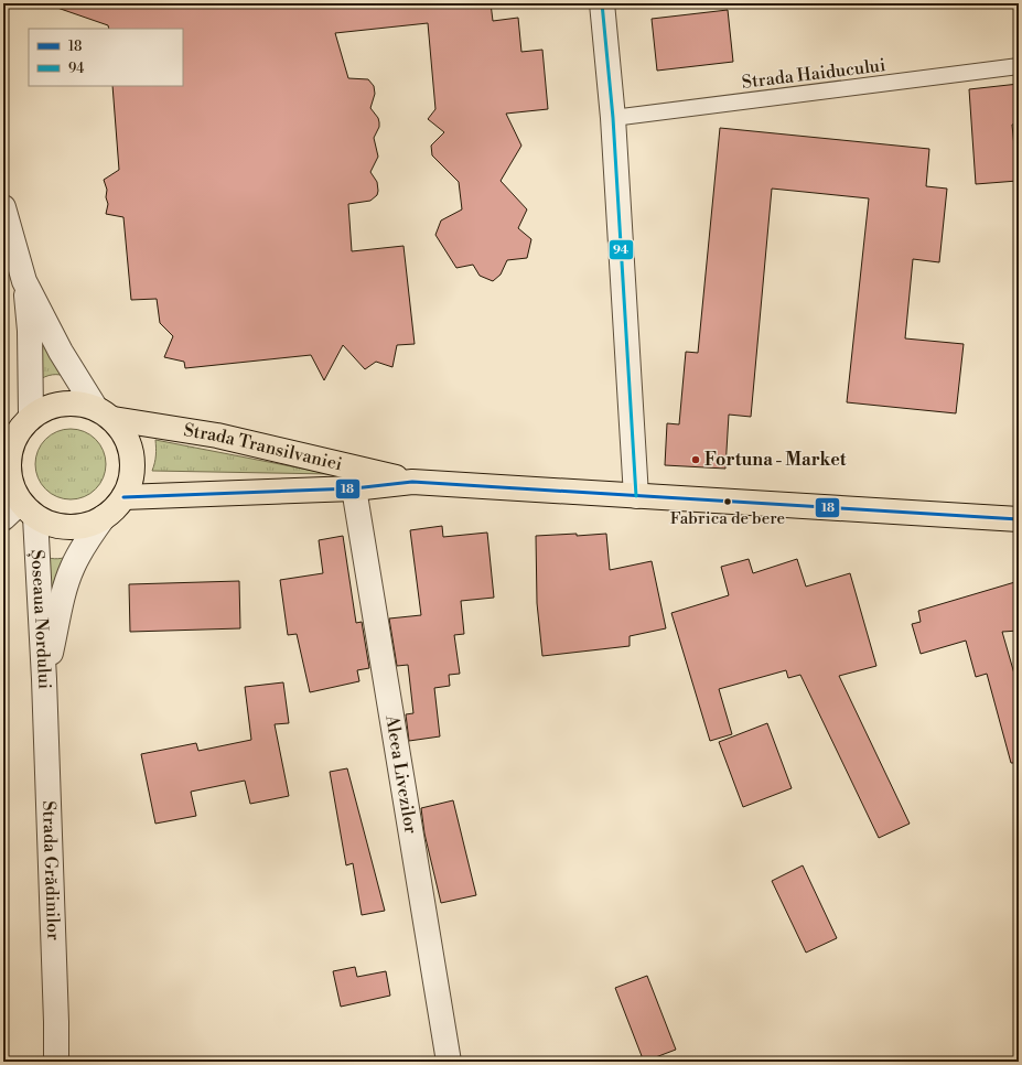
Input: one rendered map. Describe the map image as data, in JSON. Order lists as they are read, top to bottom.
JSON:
{
  "streets": {
    "main road": ["Strada Transilvaniei"],
    "street": ["Șoseaua Nordului", "Aleea Livezilor", "Strada Grădinilor"],
    "lane": ["Strada Haiducului"]
  },
  "crossings": [
    ["Strada Transilvaniei", "Șoseaua Nordului"],
    ["Strada Transilvaniei", "Aleea Livezilor"],
    ["Șoseaua Nordului", "Strada Grădinilor"]
  ],
  "places": ["Fortuna - Market", "Fabrica de bere"],
  "lines": ["transit line 94", "transit line 18"],
  "legend": ["18", "94"]
}
